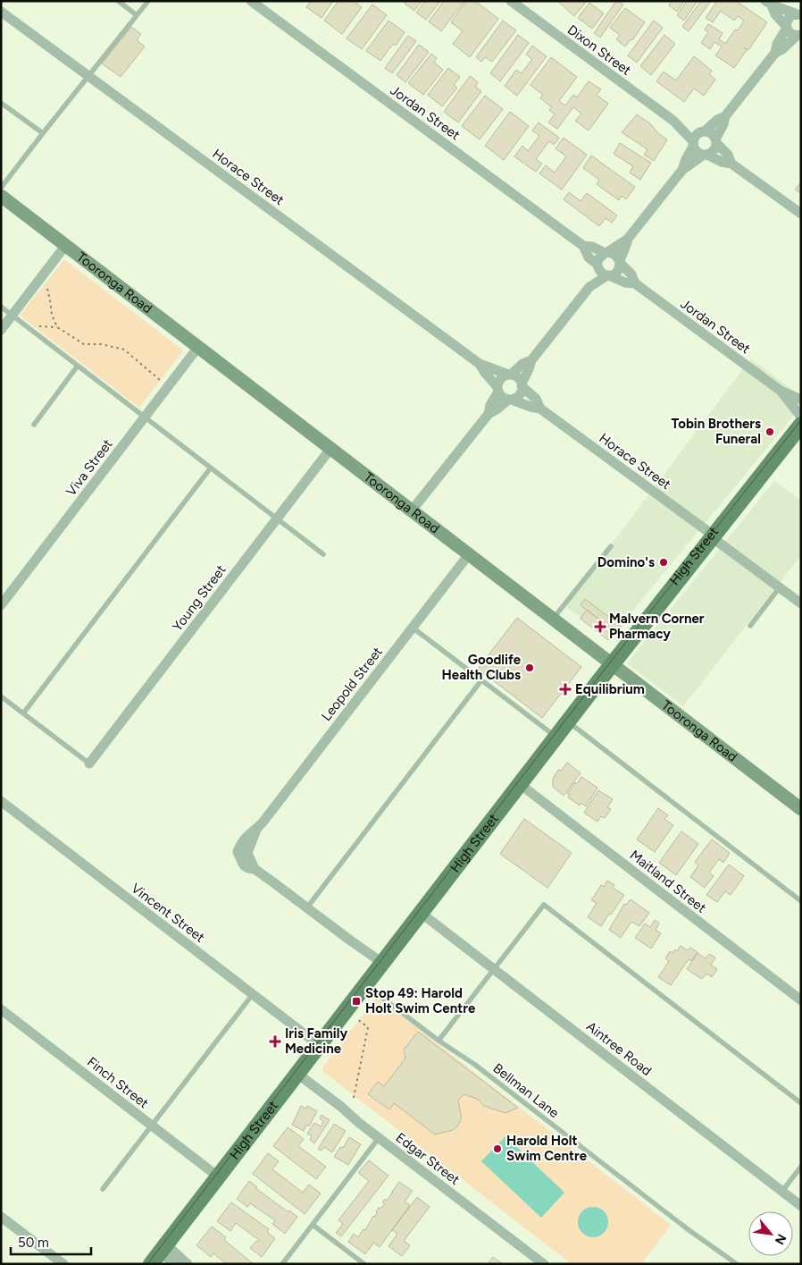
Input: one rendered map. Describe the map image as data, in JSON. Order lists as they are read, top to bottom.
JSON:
{
  "streets": {
    "main road": ["Tooronga Road", "High Street"],
    "street": [
      "Dixon Street",
      "Jordan Street",
      "Horace Street",
      "Viva Street",
      "Young Street",
      "Leopold Street",
      "Maitland Street",
      "Vincent Street",
      "Aintree Road",
      "Finch Street",
      "Edgar Street"
    ],
    "lane": ["Bellman Lane"]
  },
  "crossings": [
    ["Horace Street", "High Street"],
    ["Tooronga Road", "Viva Street"],
    ["Tooronga Road", "High Street"],
    ["Tooronga Road", "Young Street"],
    ["Tooronga Road", "Leopold Street"],
    ["High Street", "Leopold Street"],
    ["High Street", "Maitland Street"],
    ["High Street", "Vincent Street"],
    ["High Street", "Aintree Road"],
    ["High Street", "Finch Street"],
    ["High Street", "Bellman Lane"],
    ["High Street", "Edgar Street"]
  ],
  "places": {
    "other": [
      "Tobin Brothers Funeral",
      "Domino's",
      "Goodlife Health Clubs",
      "Harold Holt Swim Centre"
    ],
    "health": ["Malvern Corner Pharmacy", "Equilibrium", "Iris Family Medicine"],
    "transit": ["Stop 49: Harold Holt Swim Centre"]
  },
  "scale_bar": "50 m",
  "north": "bottom right"
}
